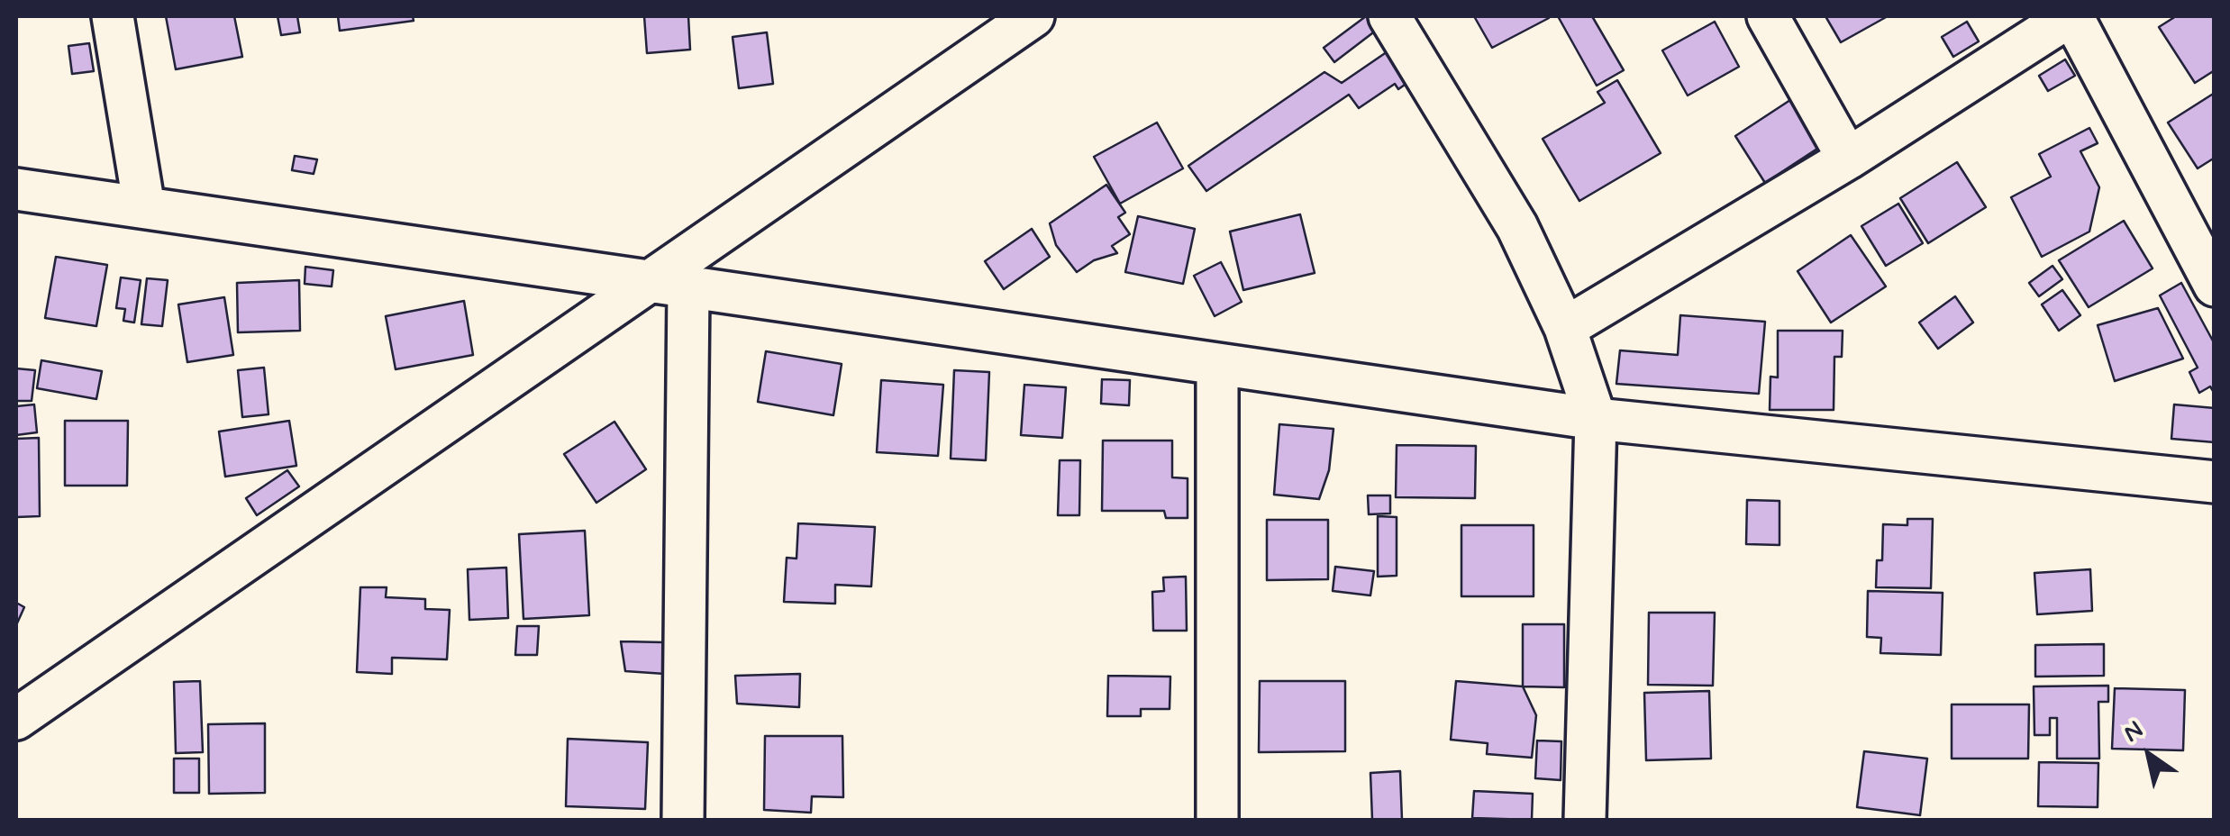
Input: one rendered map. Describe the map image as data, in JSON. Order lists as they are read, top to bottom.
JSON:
{
  "north": "top left"
}
